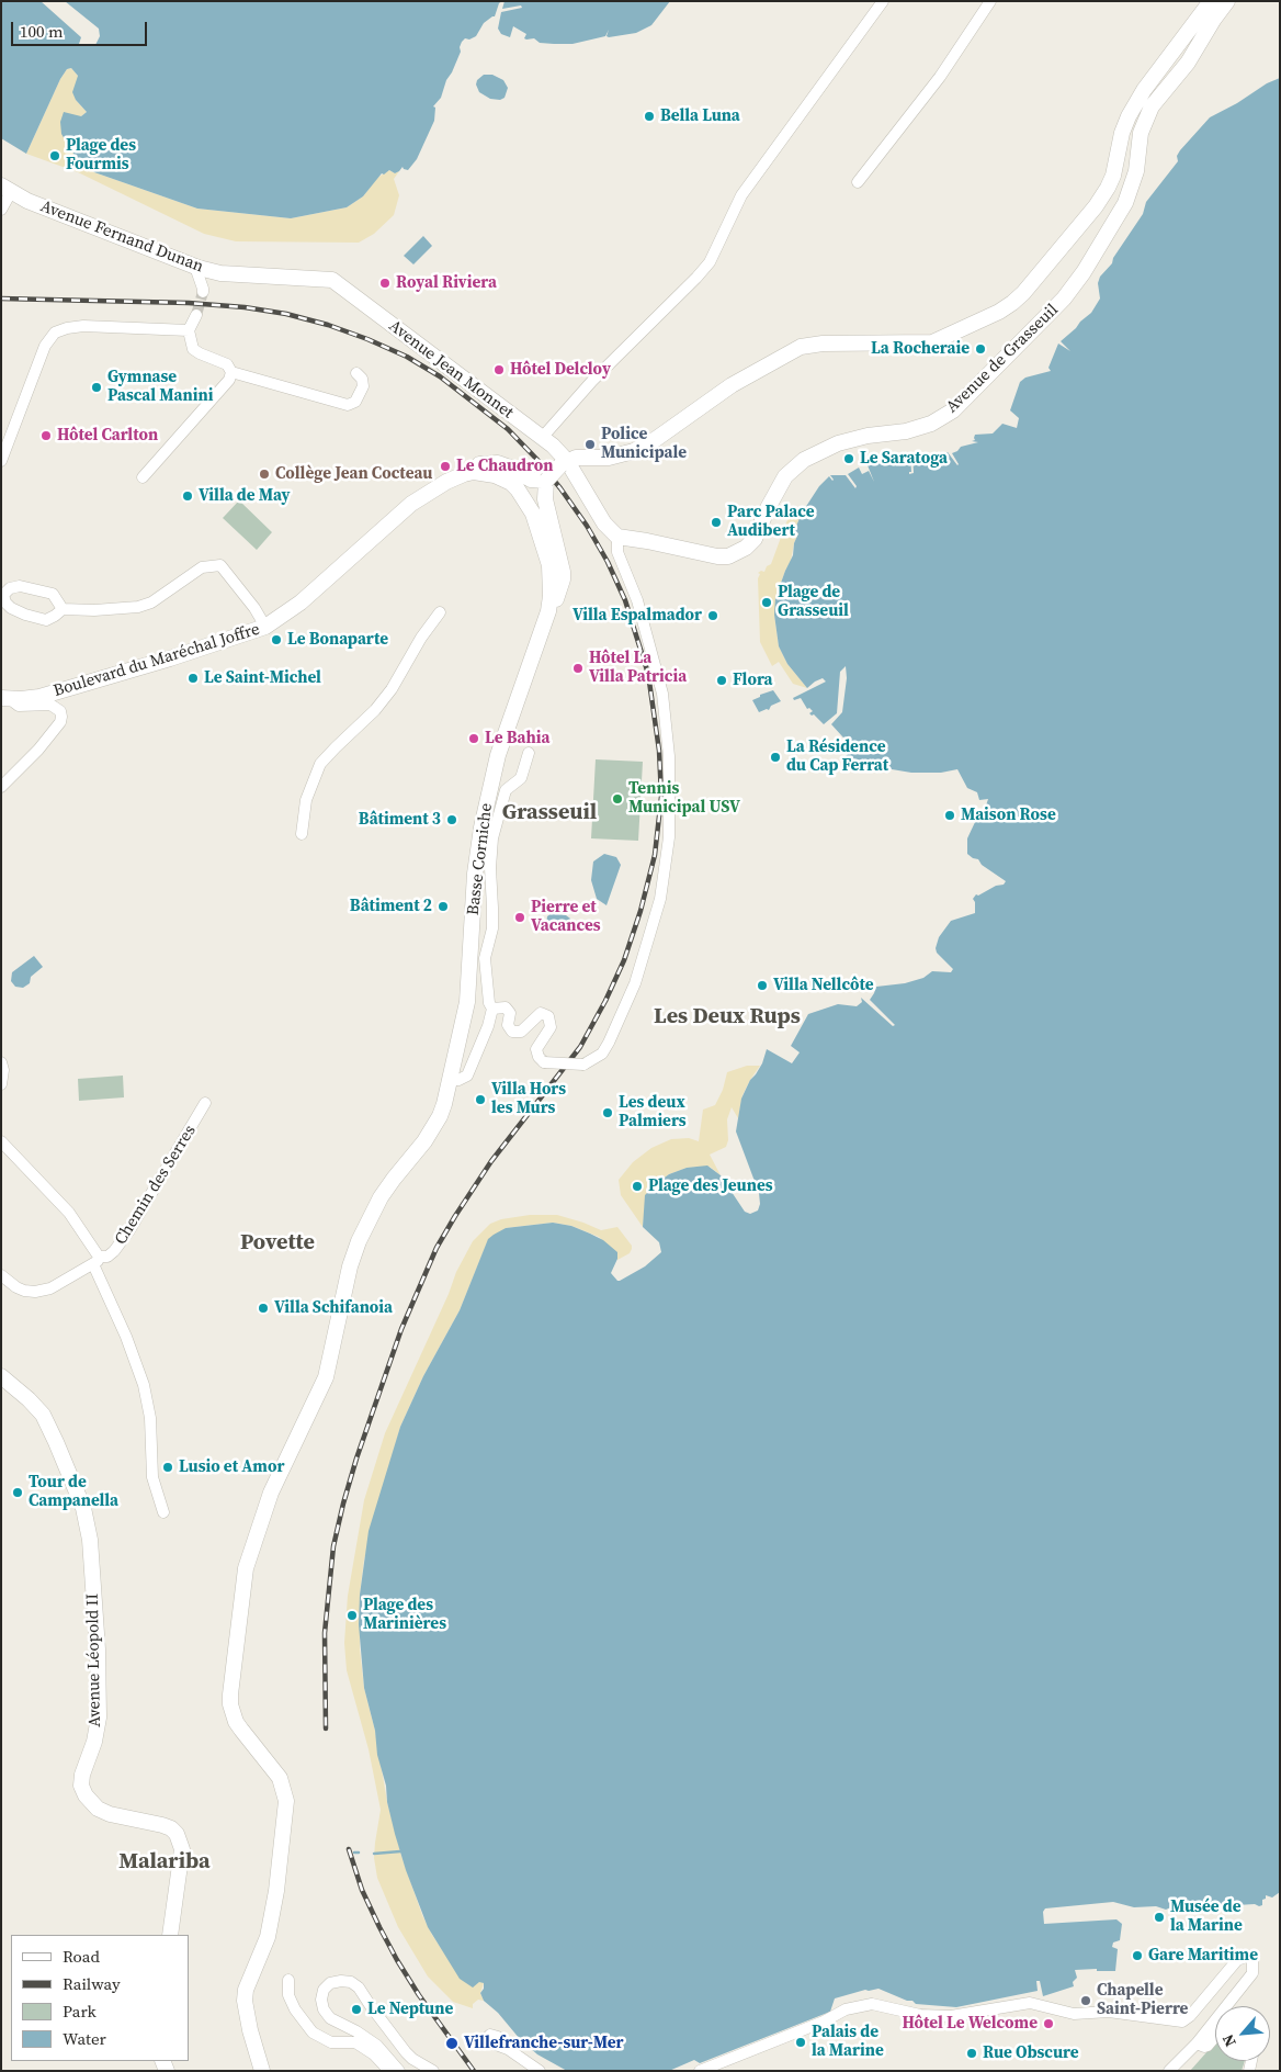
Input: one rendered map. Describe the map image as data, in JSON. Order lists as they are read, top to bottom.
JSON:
{
  "streets": {
    "main road": [
      "Avenue Fernand Dunan",
      "Avenue de Grasseuil",
      "Avenue Jean Monnet",
      "Boulevard du Maréchal Joffre",
      "Basse Corniche",
      "Avenue Léopold II"
    ],
    "street": ["Chemin des Serres"]
  },
  "crossings": [
    ["Avenue Fernand Dunan", "Avenue Jean Monnet"]
  ],
  "districts": [
    "Grasseuil",
    "Les Deux Rups",
    "Povette",
    "Malariba"
  ],
  "places": [
    "Bella Luna",
    "Plage des Fourmis",
    "Royal Riviera",
    "La Rocheraie",
    "Hôtel Delcloy",
    "Gymnase Pascal Manini",
    "Hôtel Carlton",
    "Police Municipale",
    "Le Saratoga",
    "Le Chaudron",
    "Collège Jean Cocteau",
    "Villa de May",
    "Parc Palace Audibert",
    "Plage de Grasseuil",
    "Villa Espalmador",
    "Le Bonaparte",
    "Hôtel La Villa Patricia",
    "Le Saint-Michel",
    "Flora",
    "Le Bahia",
    "La Résidence du Cap Ferrat",
    "Tennis Municipal USV",
    "Maison Rose",
    "Bâtiment 3",
    "Bâtiment 2",
    "Pierre et Vacances",
    "Villa Nellcôte",
    "Villa Hors les Murs",
    "Les deux Palmiers",
    "Plage des Jeunes",
    "Villa Schifanoia",
    "Lusio et Amor",
    "Tour de Campanella",
    "Plage des Marinières",
    "Musée de la Marine",
    "Gare Maritime",
    "Chapelle Saint-Pierre",
    "Le Neptune",
    "Hôtel Le Welcome",
    "Palais de la Marine",
    "Villefranche-sur-Mer",
    "Rue Obscure"
  ],
  "legend": [
    "Road",
    "Railway",
    "Park",
    "Water"
  ],
  "scale_bar": "100 m",
  "north": "bottom left"
}
